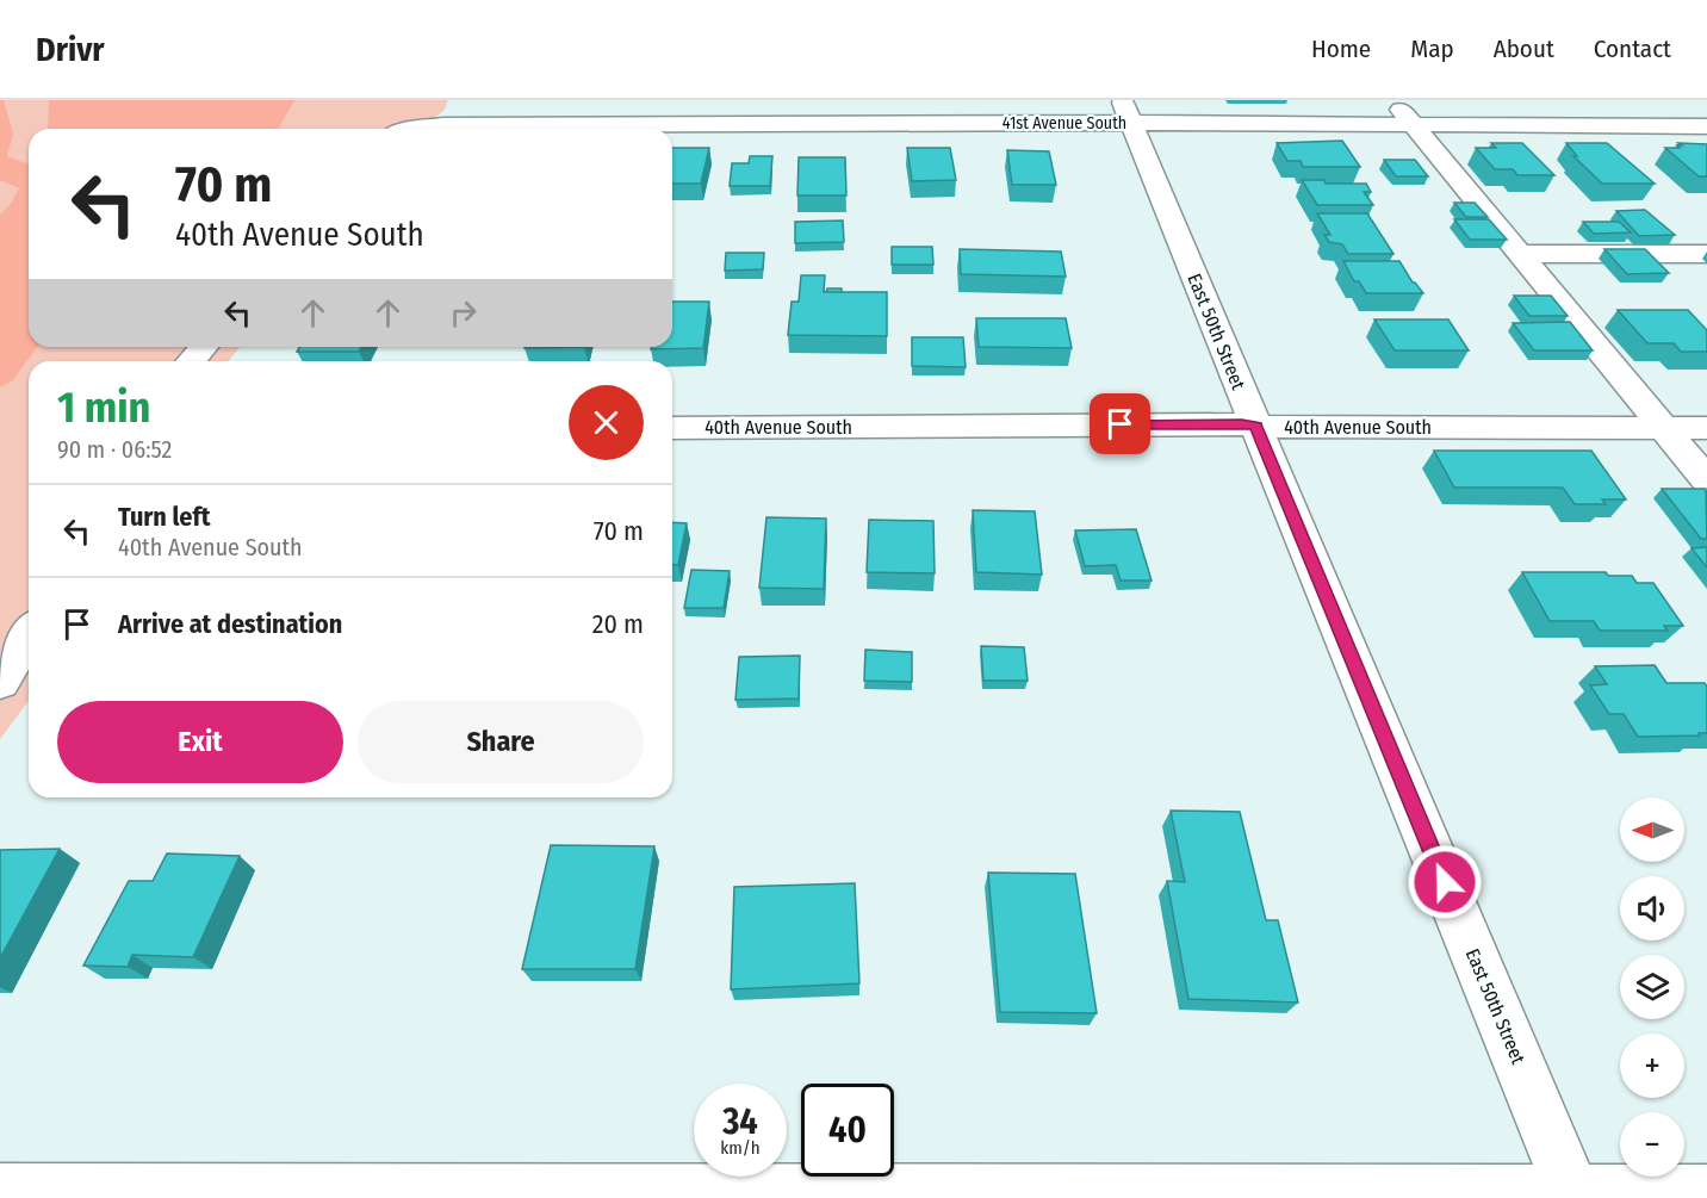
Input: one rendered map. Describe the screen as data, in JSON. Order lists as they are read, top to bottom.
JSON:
{
  "streets": {
    "street": ["41st Avenue South", "East 50th Street", "40th Avenue South"]
  },
  "crossings": [
    ["41st Avenue South", "East 50th Street"],
    ["East 50th Street", "40th Avenue South"]
  ],
  "north": "left",
  "page": {
    "header": "Drivr",
    "nav": [
      "Home",
      "Map",
      "About",
      "Contact"
    ],
    "turn": ["70 m", "40th Avenue South"],
    "heading": ["1 min", "90 m · 06:52"],
    "list": [
      {
        "name": "Turn left",
        "note": "40th Avenue South",
        "value": "70 m"
      },
      {
        "name": "Arrive at destination",
        "value": "20 m"
      }
    ],
    "buttons": ["Exit", "Share"],
    "map_buttons": ["+", "−"],
    "speed": "34 km/h",
    "limit": "40"
  }
}
